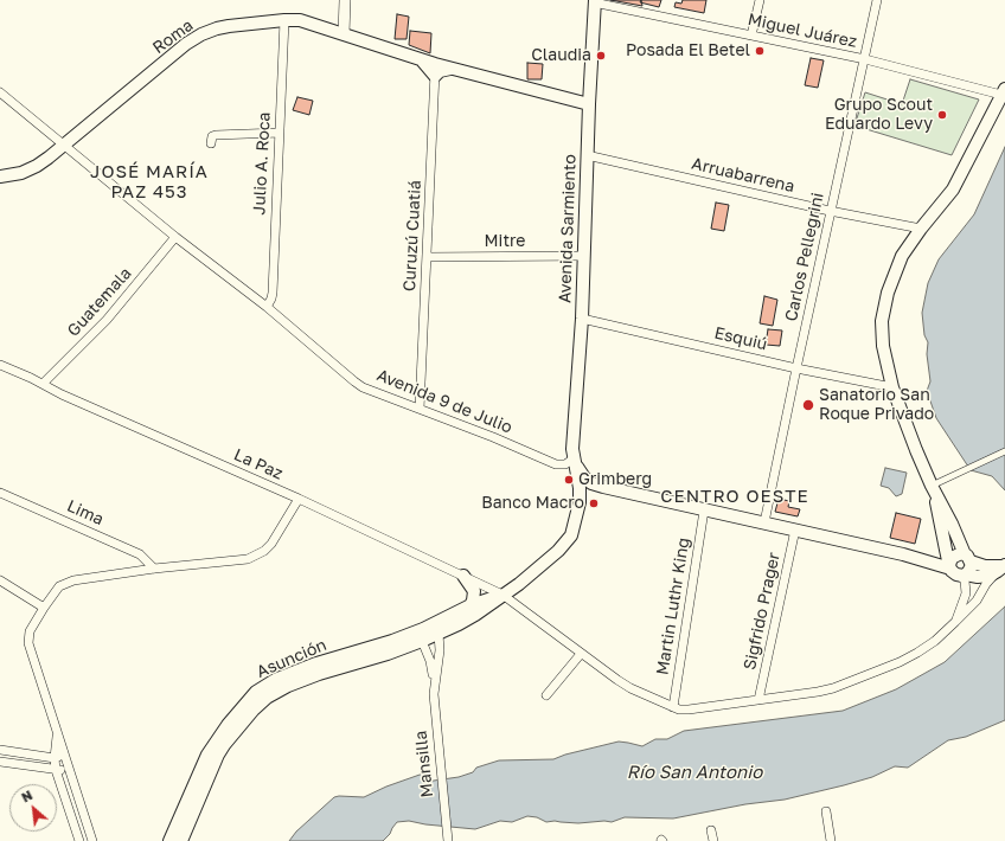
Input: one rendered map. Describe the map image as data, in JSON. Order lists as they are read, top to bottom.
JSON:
{
  "streets": {
    "main road": ["Roma", "Avenida Sarmiento", "Asunción"],
    "street": [
      "Miguel Juárez",
      "Julio A. Roca",
      "Arruabarrena",
      "Curuzú Cuatiá",
      "Mitre",
      "Carlos Pellegrini",
      "Guatemala",
      "Esquiú",
      "Avenida 9 de Julio",
      "La Paz",
      "Lima",
      "Martin Luthr King",
      "Sigfrido Prager",
      "Mansilla"
    ]
  },
  "crossings": [
    ["Miguel Juárez", "Avenida Sarmiento"],
    ["Miguel Juárez", "Carlos Pellegrini"],
    ["Roma", "Julio A. Roca"],
    ["Roma", "Avenida Sarmiento"],
    ["Roma", "Curuzú Cuatiá"],
    ["Roma", "Avenida 9 de Julio"],
    ["Julio A. Roca", "Avenida 9 de Julio"],
    ["Arruabarrena", "Avenida Sarmiento"],
    ["Arruabarrena", "Carlos Pellegrini"],
    ["Avenida Sarmiento", "Mitre"],
    ["Avenida Sarmiento", "Esquiú"],
    ["Avenida Sarmiento", "Avenida 9 de Julio"],
    ["Avenida Sarmiento", "Asunción"],
    ["Curuzú Cuatiá", "Mitre"],
    ["Curuzú Cuatiá", "Avenida 9 de Julio"],
    ["Carlos Pellegrini", "Esquiú"],
    ["Guatemala", "Avenida 9 de Julio"],
    ["Guatemala", "La Paz"],
    ["Avenida 9 de Julio", "Asunción"],
    ["La Paz", "Martin Luthr King"],
    ["La Paz", "Asunción"],
    ["Asunción", "Mansilla"]
  ],
  "districts": ["JOSÉ MARÍA PAZ 453", "CENTRO OESTE"],
  "water": ["Río San Antonio"],
  "places": [
    "Posada El Betel",
    "Claudia",
    "Grupo Scout Eduardo Levy",
    "Sanatorio San Roque Privado",
    "Grimberg",
    "Banco Macro"
  ],
  "north": "top left"
}
